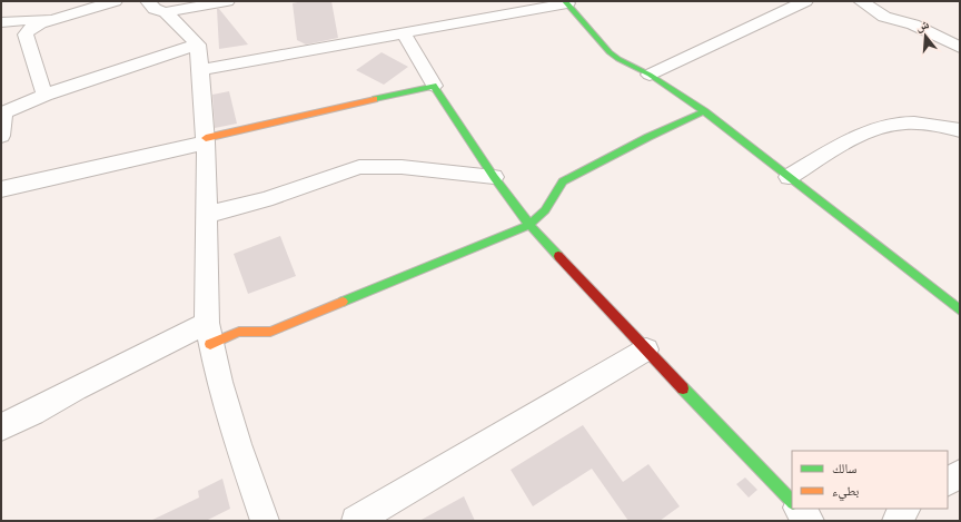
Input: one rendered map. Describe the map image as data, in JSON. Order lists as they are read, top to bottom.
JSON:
{
  "legend": ["سالك", "بطيء"],
  "north": "top"
}
